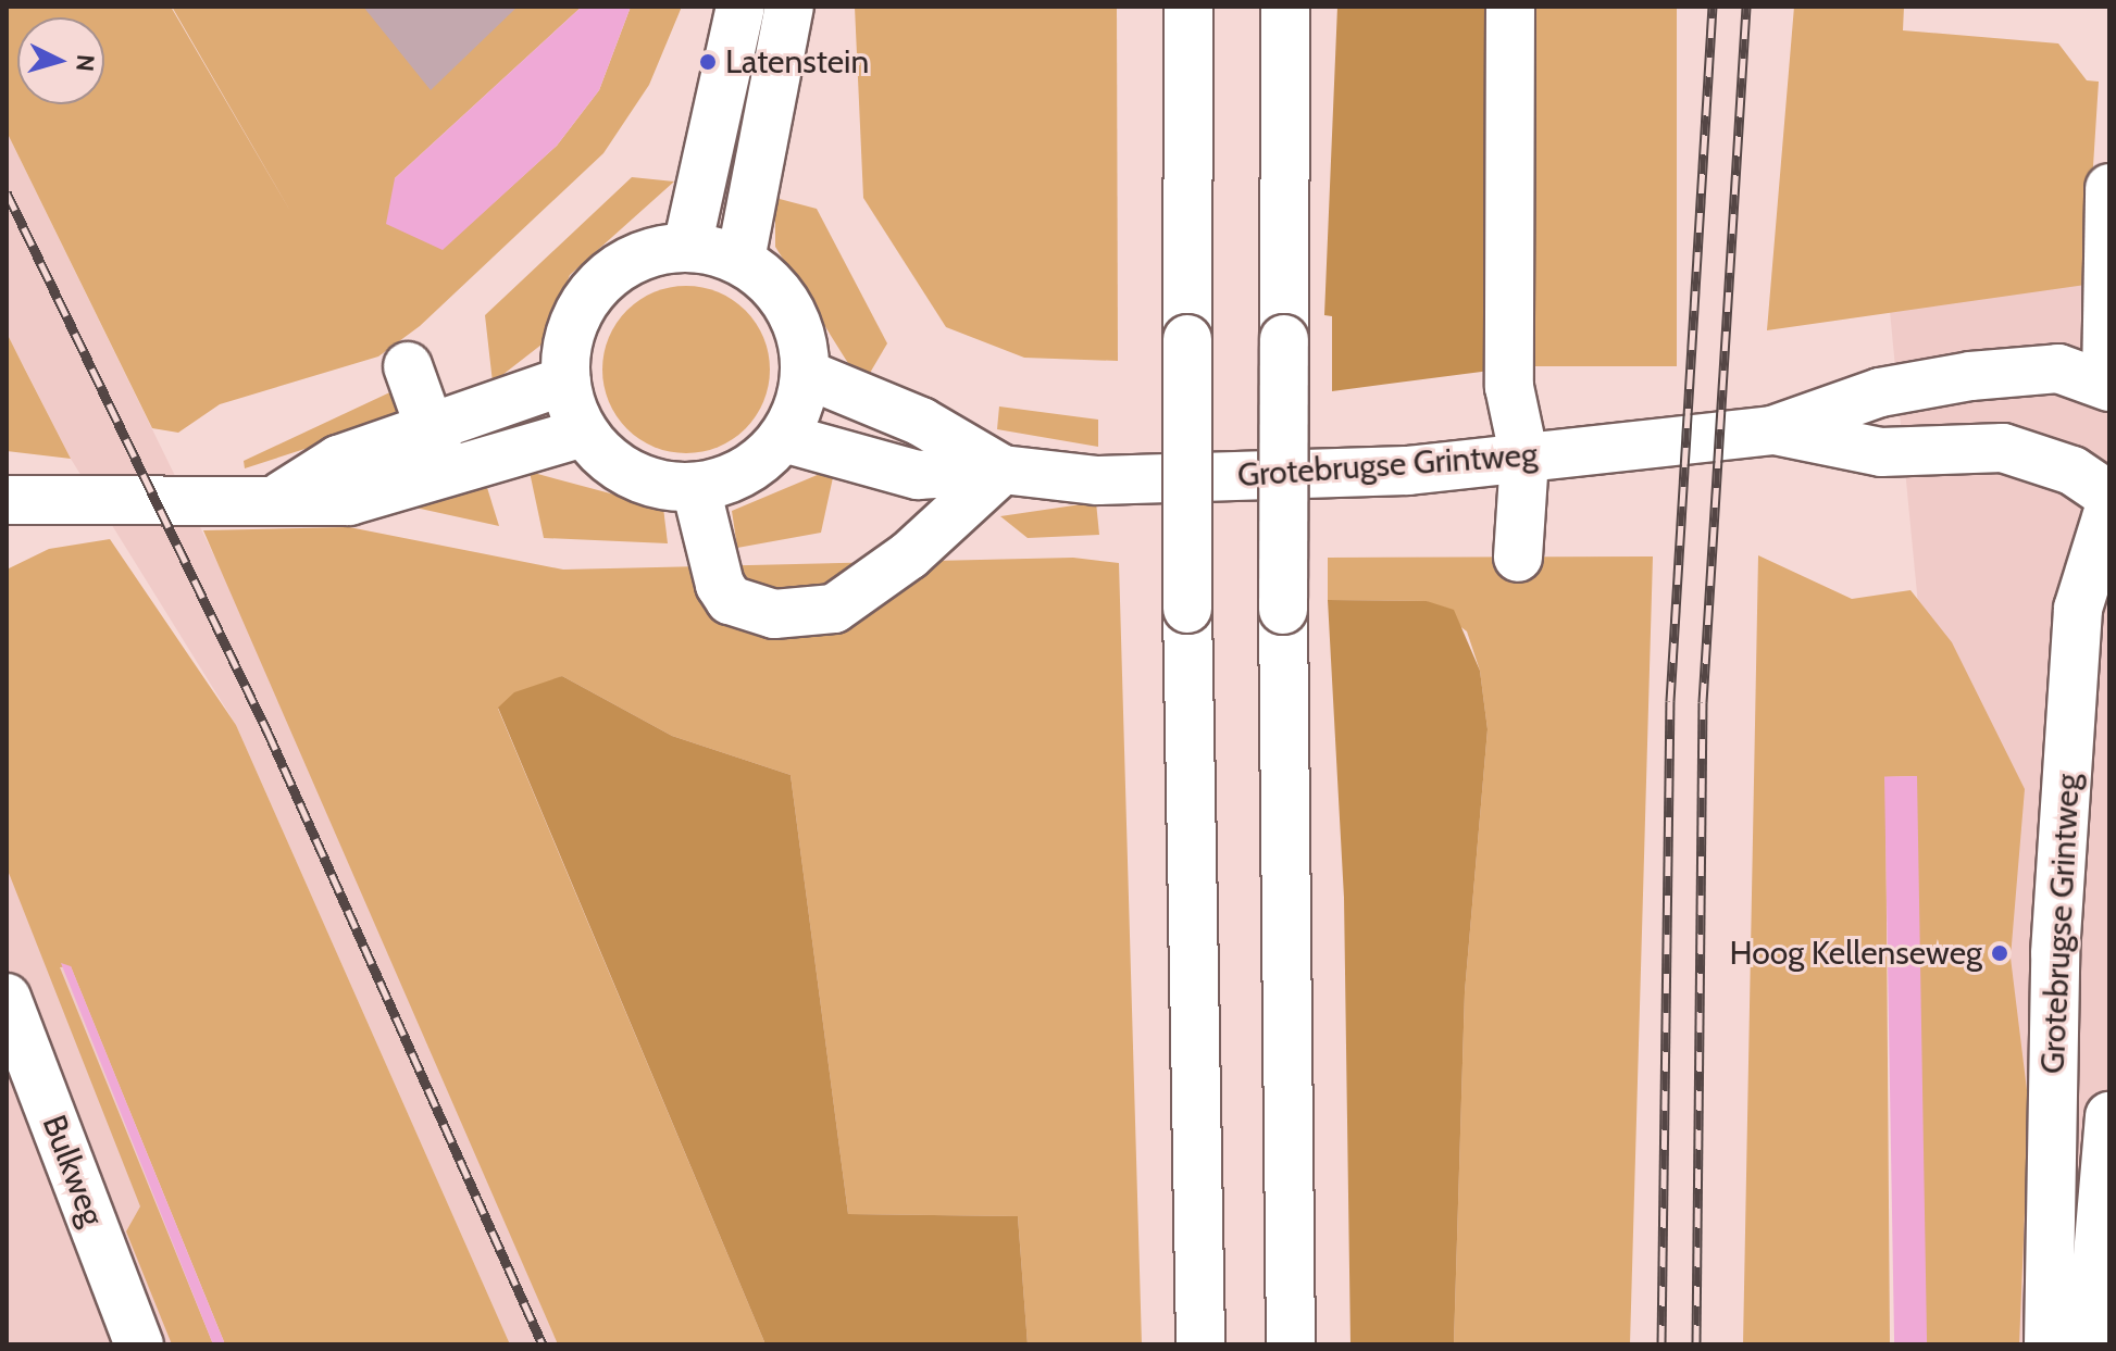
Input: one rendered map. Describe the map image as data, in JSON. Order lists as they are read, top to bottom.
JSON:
{
  "streets": {
    "main road": ["Grotebrugse Grintweg", "Bulkweg"]
  },
  "places": ["Latenstein", "Hoog Kellenseweg"],
  "north": "right"
}
